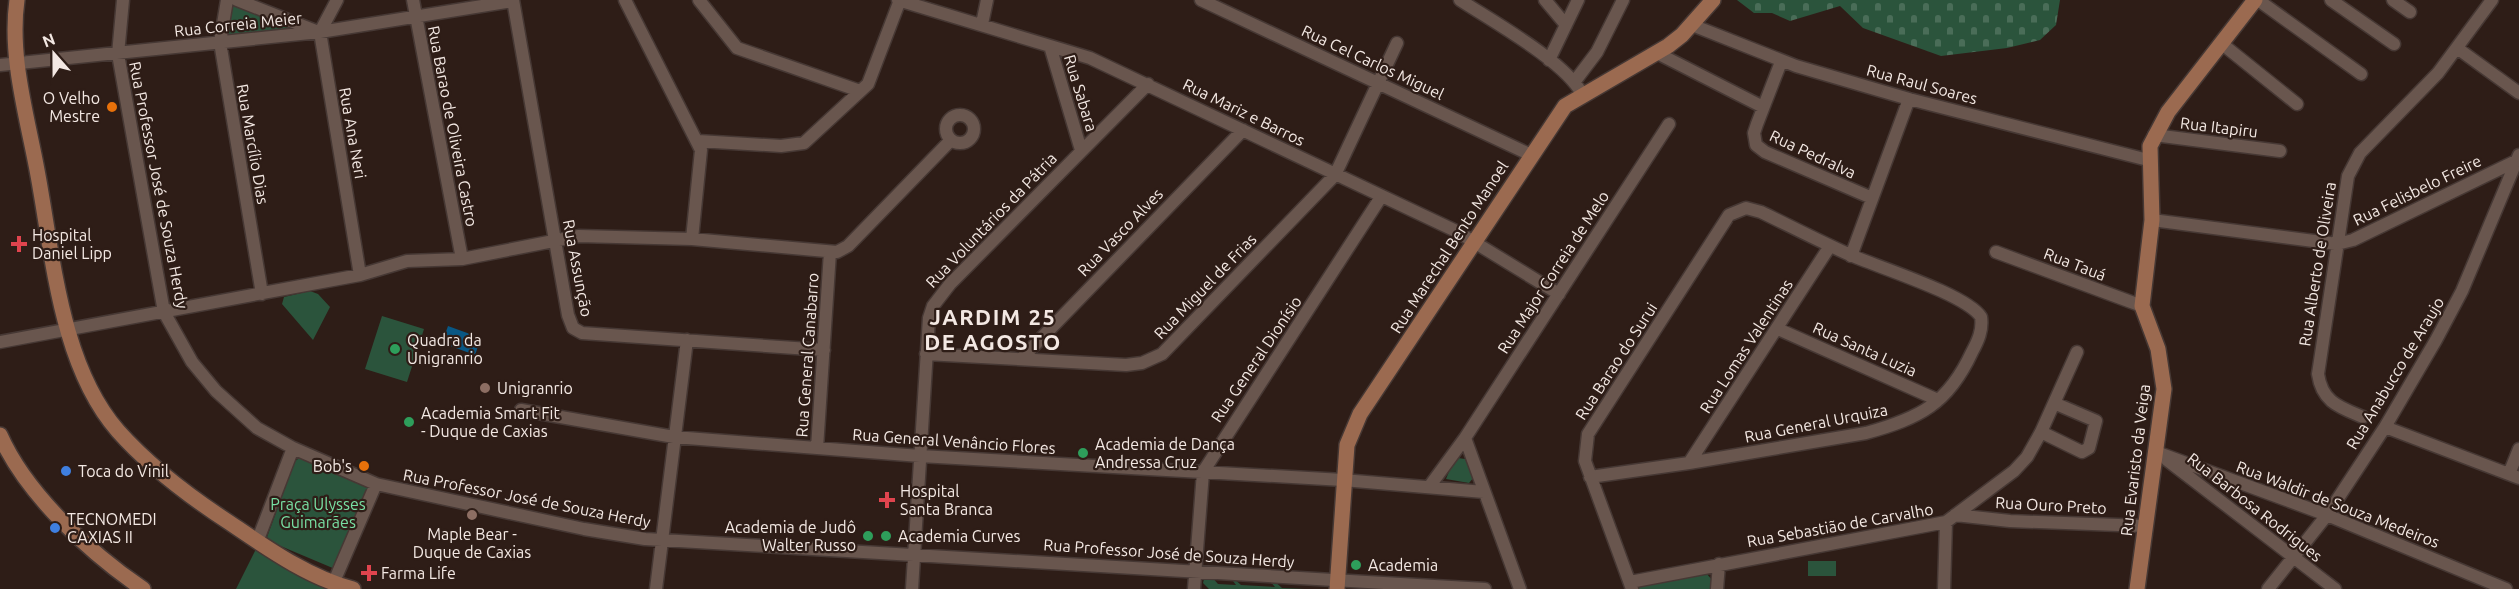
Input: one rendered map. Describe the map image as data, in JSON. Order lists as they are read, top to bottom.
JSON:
{
  "streets": {
    "main road": ["Rua Marechal Bento Manoel", "Rua Evaristo da Veiga"],
    "street": [
      "Rua Correia Meier",
      "Rua Cel Carlos Miguel",
      "Rua Raul Soares",
      "Rua Sabara",
      "Rua Mariz e Barros",
      "Rua Barao de Oliveira Castro",
      "Rua Itapiru",
      "Rua Ana Neri",
      "Rua Marcílio Dias",
      "Rua Pedralva",
      "Rua Professor José de Souza Herdy",
      "Rua Felisbelo Freire",
      "Rua Voluntários da Pátria",
      "Rua Vasco Alves",
      "Rua Tauá",
      "Rua Alberto de Oliveira",
      "Rua Assunção",
      "Rua Major Correia de Melo",
      "Rua Miguel de Frias",
      "Rua Lomas Valentinas",
      "Rua Santa Luzia",
      "Rua General Canabarro",
      "Rua General Dionísio",
      "Rua Barao do Surui",
      "Rua Anabucco de Araujo",
      "Rua General Urquiza",
      "Rua General Venâncio Flores",
      "Rua Waldir de Souza Medeiros",
      "Rua Ouro Preto",
      "Rua Barbosa Rodrigues",
      "Rua Sebastião de Carvalho"
    ]
  },
  "crossings": [
    ["Rua Correia Meier", "Rua Barao de Oliveira Castro"],
    ["Rua Correia Meier", "Rua Ana Neri"],
    ["Rua Correia Meier", "Rua Marcílio Dias"],
    ["Rua Correia Meier", "Rua Professor José de Souza Herdy"],
    ["Rua Correia Meier", "Rua Assunção"],
    ["Rua Cel Carlos Miguel", "Rua Marechal Bento Manoel"],
    ["Rua Cel Carlos Miguel", "Rua Miguel de Frias"],
    ["Rua Raul Soares", "Rua Pedralva"],
    ["Rua Raul Soares", "Rua Marechal Bento Manoel"],
    ["Rua Raul Soares", "Rua Evaristo da Veiga"],
    ["Rua Sabara", "Rua Mariz e Barros"],
    ["Rua Sabara", "Rua Voluntários da Pátria"],
    ["Rua Mariz e Barros", "Rua Voluntários da Pátria"],
    ["Rua Mariz e Barros", "Rua Vasco Alves"],
    ["Rua Mariz e Barros", "Rua Marechal Bento Manoel"],
    ["Rua Mariz e Barros", "Rua Major Correia de Melo"],
    ["Rua Mariz e Barros", "Rua Miguel de Frias"],
    ["Rua Mariz e Barros", "Rua General Dionísio"],
    ["Rua Professor José de Souza Herdy", "Rua Voluntários da Pátria"],
    ["Rua Professor José de Souza Herdy", "Rua Marechal Bento Manoel"],
    ["Rua Professor José de Souza Herdy", "Rua General Dionísio"],
    ["Rua Felisbelo Freire", "Rua Alberto de Oliveira"],
    ["Rua Felisbelo Freire", "Rua Anabucco de Araujo"],
    ["Rua Felisbelo Freire", "Rua Evaristo da Veiga"],
    ["Rua Voluntários da Pátria", "Rua Miguel de Frias"],
    ["Rua Voluntários da Pátria", "Rua General Venâncio Flores"],
    ["Rua Vasco Alves", "Rua Miguel de Frias"],
    ["Rua Marechal Bento Manoel", "Rua General Venâncio Flores"],
    ["Rua Tauá", "Rua Evaristo da Veiga"],
    ["Rua Assunção", "Rua General Canabarro"],
    ["Rua Major Correia de Melo", "Rua General Venâncio Flores"],
    ["Rua Lomas Valentinas", "Rua Santa Luzia"],
    ["Rua Lomas Valentinas", "Rua General Urquiza"],
    ["Rua Santa Luzia", "Rua General Urquiza"],
    ["Rua General Canabarro", "Rua General Venâncio Flores"],
    ["Rua General Dionísio", "Rua General Venâncio Flores"],
    ["Rua Barao do Surui", "Rua General Urquiza"],
    ["Rua Barao do Surui", "Rua Sebastião de Carvalho"],
    ["Rua Anabucco de Araujo", "Rua Waldir de Souza Medeiros"],
    ["Rua Anabucco de Araujo", "Rua Barbosa Rodrigues"],
    ["Rua Evaristo da Veiga", "Rua Waldir de Souza Medeiros"],
    ["Rua Evaristo da Veiga", "Rua Ouro Preto"],
    ["Rua Evaristo da Veiga", "Rua Barbosa Rodrigues"],
    ["Rua Waldir de Souza Medeiros", "Rua Barbosa Rodrigues"],
    ["Rua Ouro Preto", "Rua Sebastião de Carvalho"]
  ],
  "districts": ["JARDIM 25 DE AGOSTO"],
  "parks": ["Praça Ulysses Guimarães"],
  "places": {
    "other": [
      "O Velho Mestre",
      "Quadra da Unigranrio",
      "Unigranrio",
      "Academia Smart Fit - Duque de Caxias",
      "Academia de Dança Andressa Cruz",
      "Bob's",
      "Toca do Vinil",
      "Maple Bear - Duque de Caxias",
      "TECNOMEDI CAXIAS II",
      "Academia de Judô Walter Russo",
      "Academia Curves",
      "Academia"
    ],
    "health": ["Hospital Daniel Lipp", "Hospital Santa Branca", "Farma Life"]
  },
  "north": "top"
}
